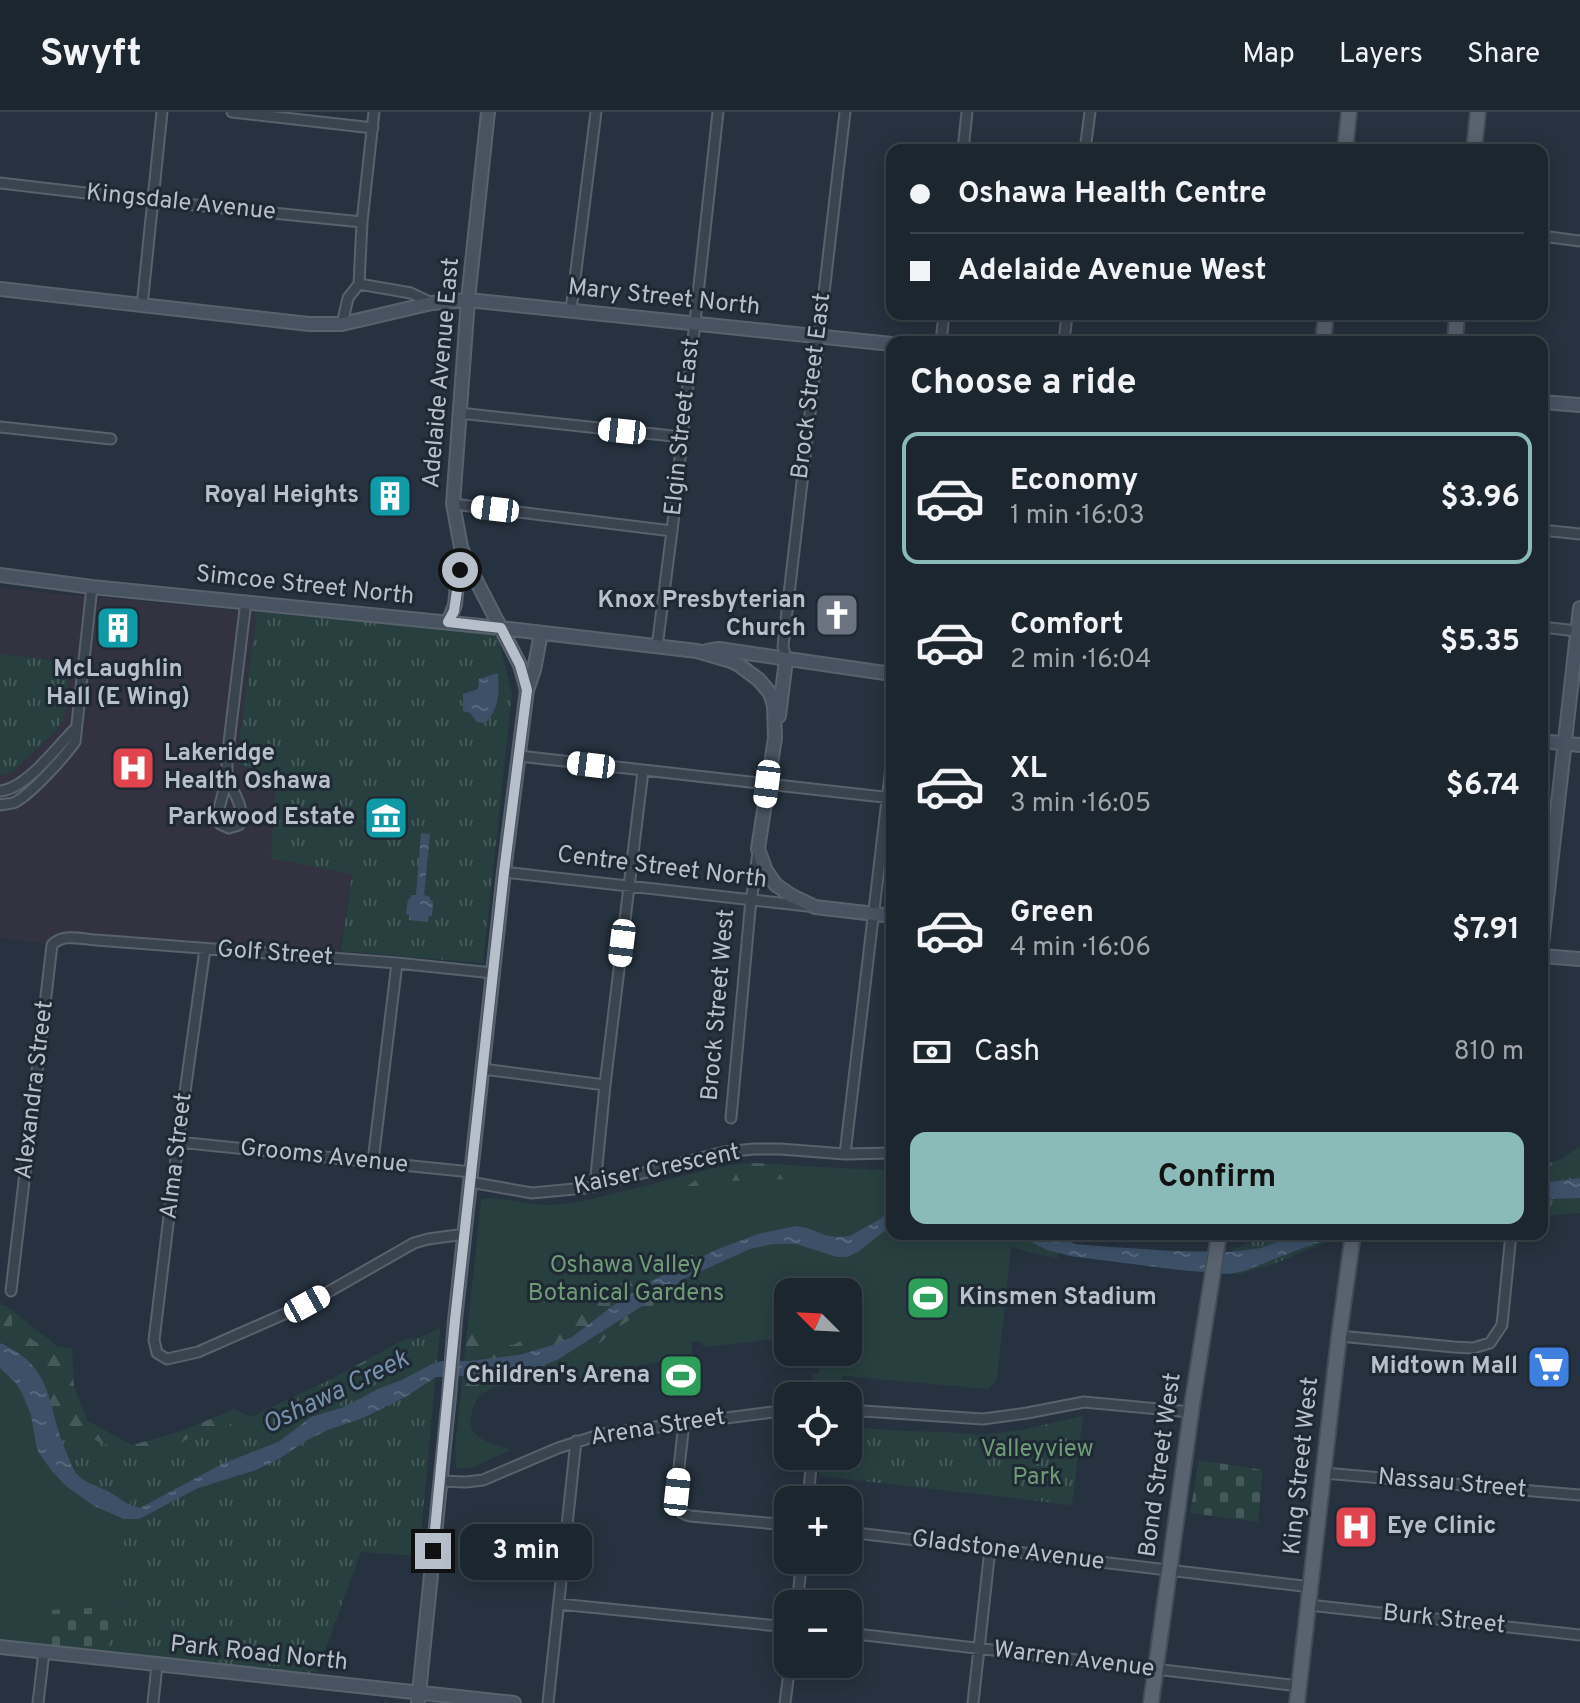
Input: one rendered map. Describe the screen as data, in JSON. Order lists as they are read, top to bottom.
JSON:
{
  "streets": {
    "main road": [
      "Mary Street North",
      "Adelaide Avenue East",
      "Simcoe Street North",
      "Centre Street North",
      "Brock Street West",
      "Bond Street West",
      "King Street West",
      "Park Road North"
    ],
    "street": [
      "Kingsdale Avenue",
      "Brock Street East",
      "Elgin Street East",
      "Golf Street",
      "Alexandra Street",
      "Alma Street",
      "Grooms Avenue",
      "Kaiser Crescent",
      "Arena Street",
      "Nassau Street",
      "Gladstone Avenue",
      "Burk Street",
      "Warren Avenue"
    ]
  },
  "crossings": [
    ["Mary Street North", "Adelaide Avenue East"],
    ["Mary Street North", "Brock Street East"],
    ["Mary Street North", "Elgin Street East"],
    ["Adelaide Avenue East", "Simcoe Street North"],
    ["Brock Street East", "Simcoe Street North"],
    ["Elgin Street East", "Simcoe Street North"],
    ["Simcoe Street North", "Brock Street West"],
    ["Centre Street North", "Brock Street West"],
    ["Golf Street", "Alexandra Street"],
    ["Golf Street", "Alma Street"],
    ["Alma Street", "Grooms Avenue"],
    ["Grooms Avenue", "Kaiser Crescent"],
    ["Bond Street West", "Gladstone Avenue"],
    ["Bond Street West", "Warren Avenue"],
    ["King Street West", "Nassau Street"],
    ["King Street West", "Gladstone Avenue"],
    ["King Street West", "Burk Street"],
    ["King Street West", "Warren Avenue"]
  ],
  "water": ["Oshawa Creek"],
  "parks": ["Oshawa Valley Botanical Gardens", "Valleyview Park"],
  "places": {
    "building": ["Royal Heights", "McLaughlin Hall (E Wing)"],
    "church": ["Knox Presbyterian Church"],
    "hospital": ["Lakeridge Health Oshawa", "Eye Clinic"],
    "museum": ["Parkwood Estate"],
    "sports": ["Kinsmen Stadium", "Children's Arena"],
    "supermarket": ["Midtown Mall"]
  },
  "north": "top left",
  "page": {
    "header": "Swyft",
    "nav": ["Map", "Layers", "Share"],
    "banner": ["Oshawa Health Centre", "Adelaide Avenue West"],
    "heading": "Choose a ride",
    "list": [
      {
        "name": "Economy",
        "note": "1 min · 16:03",
        "value": "$3.96"
      },
      {
        "name": "Comfort",
        "note": "2 min · 16:04",
        "value": "$5.35"
      },
      {
        "name": "XL",
        "note": "3 min · 16:05",
        "value": "$6.74"
      },
      {
        "name": "Green",
        "note": "4 min · 16:06",
        "value": "$7.91"
      }
    ],
    "pay": ["Cash", "810 m"],
    "buttons": "Confirm",
    "map_buttons": ["+", "−"],
    "bubble": "3 min"
  }
}
